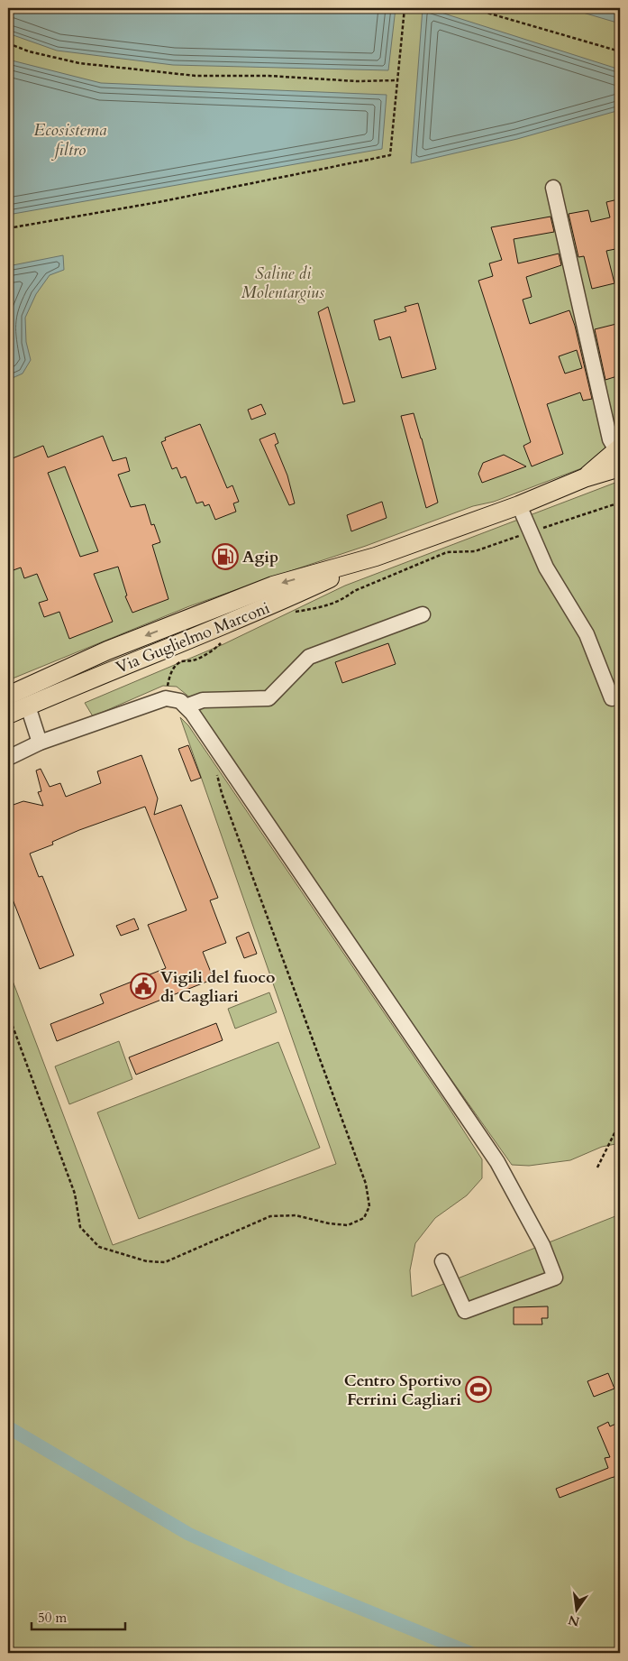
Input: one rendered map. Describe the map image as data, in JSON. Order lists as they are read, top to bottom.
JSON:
{
  "streets": {
    "main road": ["Via Guglielmo Marconi"]
  },
  "water": ["Ecosistema filtro"],
  "parks": ["Saline di Molentargius"],
  "places": {
    "fuel station": ["Agip"],
    "public building": ["Vigili del fuoco di Cagliari"],
    "sports": ["Centro Sportivo Ferrini Cagliari"]
  },
  "scale_bar": "50 m",
  "north": "bottom"
}
